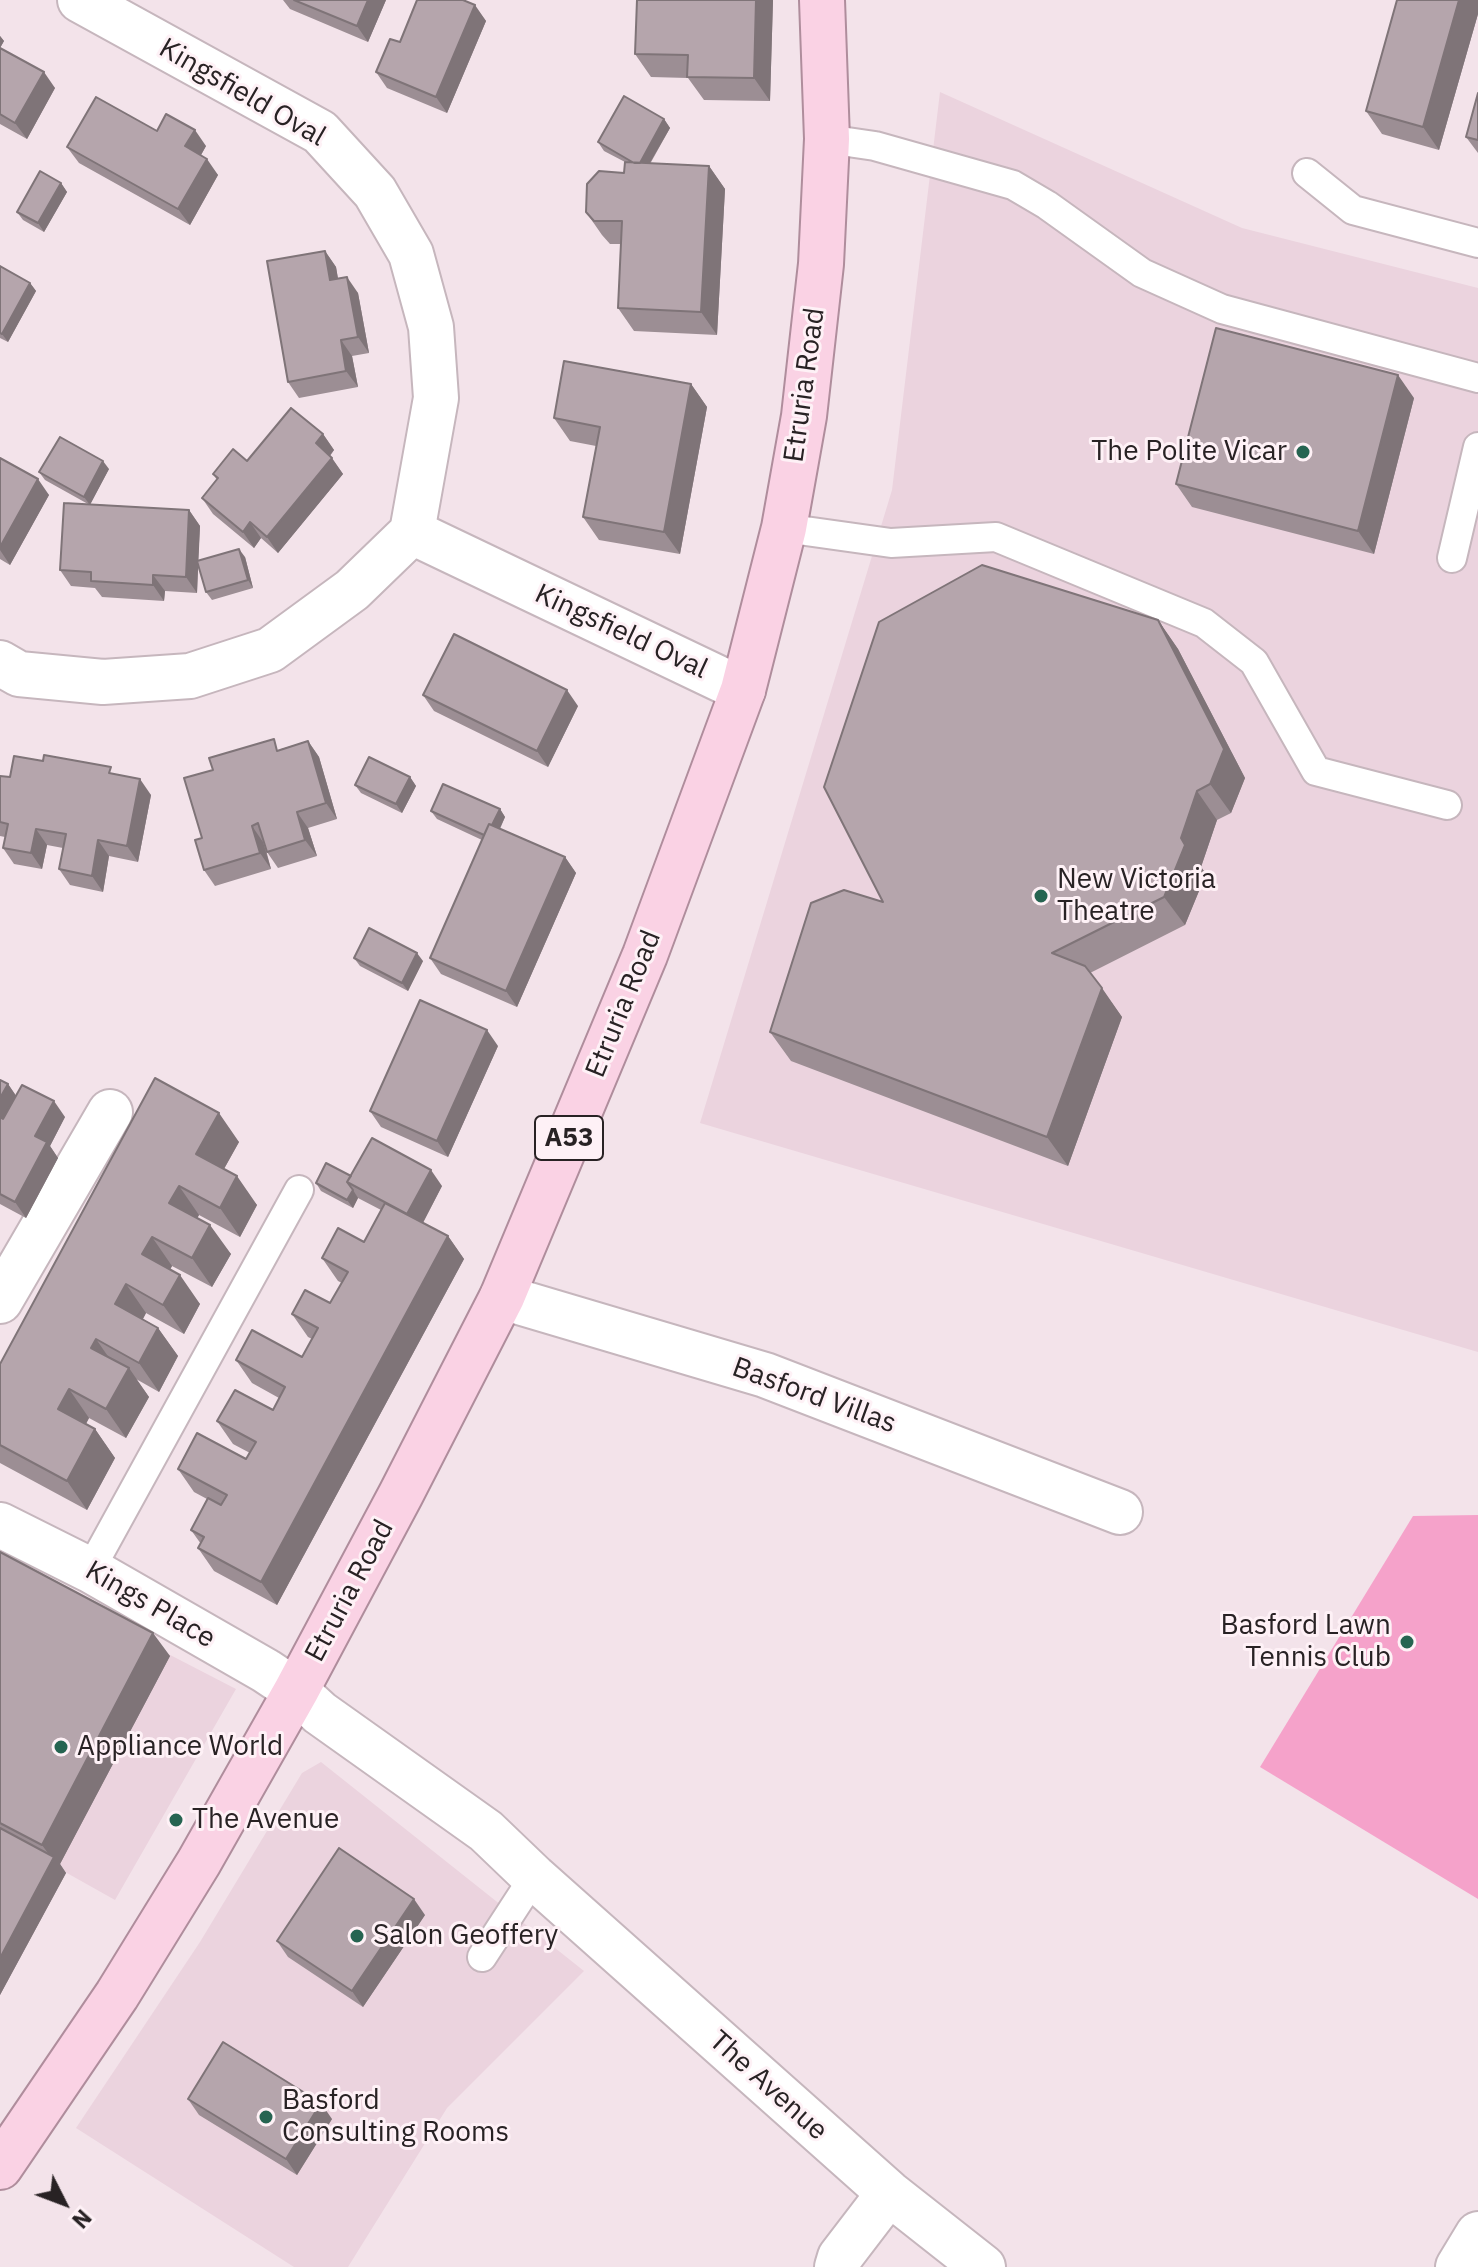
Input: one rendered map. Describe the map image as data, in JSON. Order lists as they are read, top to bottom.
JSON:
{
  "streets": {
    "highway": ["Etruria Road", "A53"],
    "street": [
      "Kingsfield Oval",
      "Basford Villas",
      "Kings Place",
      "The Avenue"
    ]
  },
  "crossings": [
    ["Kingsfield Oval", "Etruria Road"],
    ["Etruria Road", "Basford Villas"],
    ["Etruria Road", "Kings Place"],
    ["Etruria Road", "The Avenue"],
    ["Kings Place", "The Avenue"]
  ],
  "places": [
    "The Polite Vicar",
    "New Victoria Theatre",
    "Basford Lawn Tennis Club",
    "Appliance World",
    "The Avenue",
    "Salon Geoffery",
    "Basford Consulting Rooms"
  ],
  "north": "bottom right"
}
